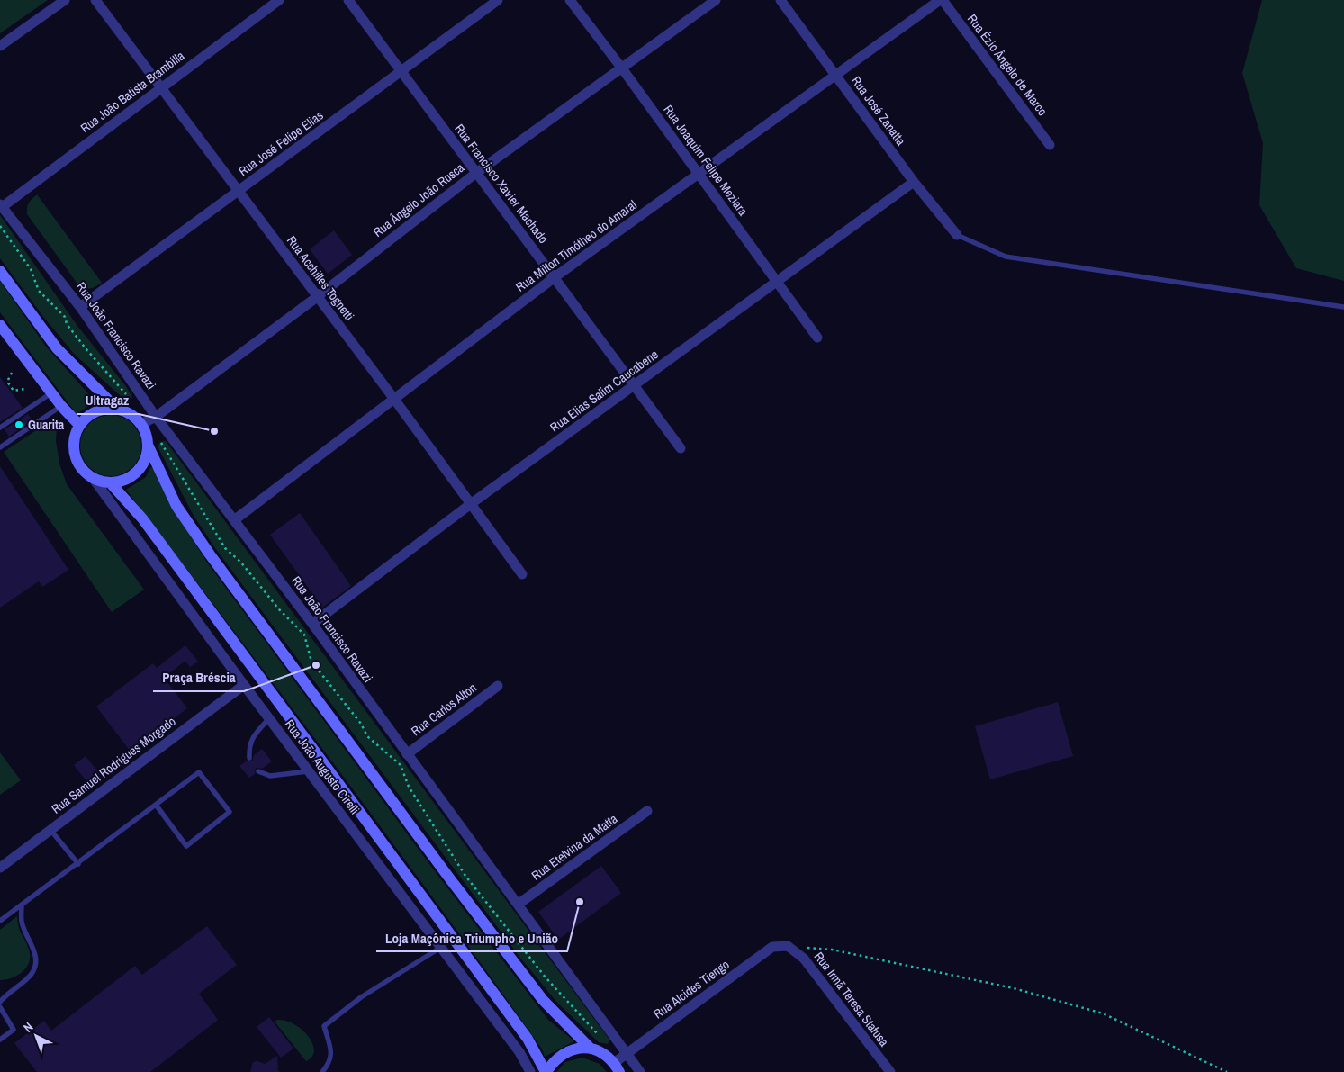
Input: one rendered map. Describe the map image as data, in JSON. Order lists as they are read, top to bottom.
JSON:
{
  "streets": {
    "street": [
      "Rua Ézio Ângelo de Marco",
      "Rua João Batista Brambilla",
      "Rua José Zanatta",
      "Rua José Felipe Elias",
      "Rua Joaquim Felipe Meziara",
      "Rua Francisco Xavier Machado",
      "Rua Ângelo João Rusca",
      "Rua Milton Timótheo do Amaral",
      "Rua Acchilles Tognetti",
      "Rua João Francisco Ravazi",
      "Rua Elias Salim Caucabene",
      "Rua Carlos Alton",
      "Rua Samuel Rodrigues Morgado",
      "Rua João Augusto Cirelli",
      "Rua Etelvina da Matta",
      "Rua Alcides Tiengo",
      "Rua Irmã Teresa Stafusa"
    ]
  },
  "crossings": [
    ["Rua Ézio Ângelo de Marco", "Rua Milton Timótheo do Amaral"],
    ["Rua João Batista Brambilla", "Rua Acchilles Tognetti"],
    ["Rua João Batista Brambilla", "Rua João Francisco Ravazi"],
    ["Rua José Zanatta", "Rua Milton Timótheo do Amaral"],
    ["Rua José Zanatta", "Rua Elias Salim Caucabene"],
    ["Rua José Felipe Elias", "Rua Francisco Xavier Machado"],
    ["Rua José Felipe Elias", "Rua Acchilles Tognetti"],
    ["Rua José Felipe Elias", "Rua João Francisco Ravazi"],
    ["Rua Joaquim Felipe Meziara", "Rua Ângelo João Rusca"],
    ["Rua Joaquim Felipe Meziara", "Rua Milton Timótheo do Amaral"],
    ["Rua Joaquim Felipe Meziara", "Rua Elias Salim Caucabene"],
    ["Rua Francisco Xavier Machado", "Rua Ângelo João Rusca"],
    ["Rua Francisco Xavier Machado", "Rua Milton Timótheo do Amaral"],
    ["Rua Francisco Xavier Machado", "Rua Elias Salim Caucabene"],
    ["Rua Ângelo João Rusca", "Rua Acchilles Tognetti"],
    ["Rua Ângelo João Rusca", "Rua João Francisco Ravazi"],
    ["Rua Ângelo João Rusca", "Rua João Augusto Cirelli"],
    ["Rua Milton Timótheo do Amaral", "Rua Acchilles Tognetti"],
    ["Rua Milton Timótheo do Amaral", "Rua João Francisco Ravazi"],
    ["Rua Acchilles Tognetti", "Rua Elias Salim Caucabene"],
    ["Rua João Francisco Ravazi", "Rua Elias Salim Caucabene"],
    ["Rua João Francisco Ravazi", "Rua Carlos Alton"],
    ["Rua João Francisco Ravazi", "Rua Etelvina da Matta"],
    ["Rua João Francisco Ravazi", "Rua Alcides Tiengo"],
    ["Rua Samuel Rodrigues Morgado", "Rua João Augusto Cirelli"],
    ["Rua Alcides Tiengo", "Rua Irmã Teresa Stafusa"]
  ],
  "places": [
    "Guarita",
    "Ultragaz",
    "Praça Bréscia",
    "Loja Maçônica Triumpho e União"
  ],
  "north": "top left"
}
